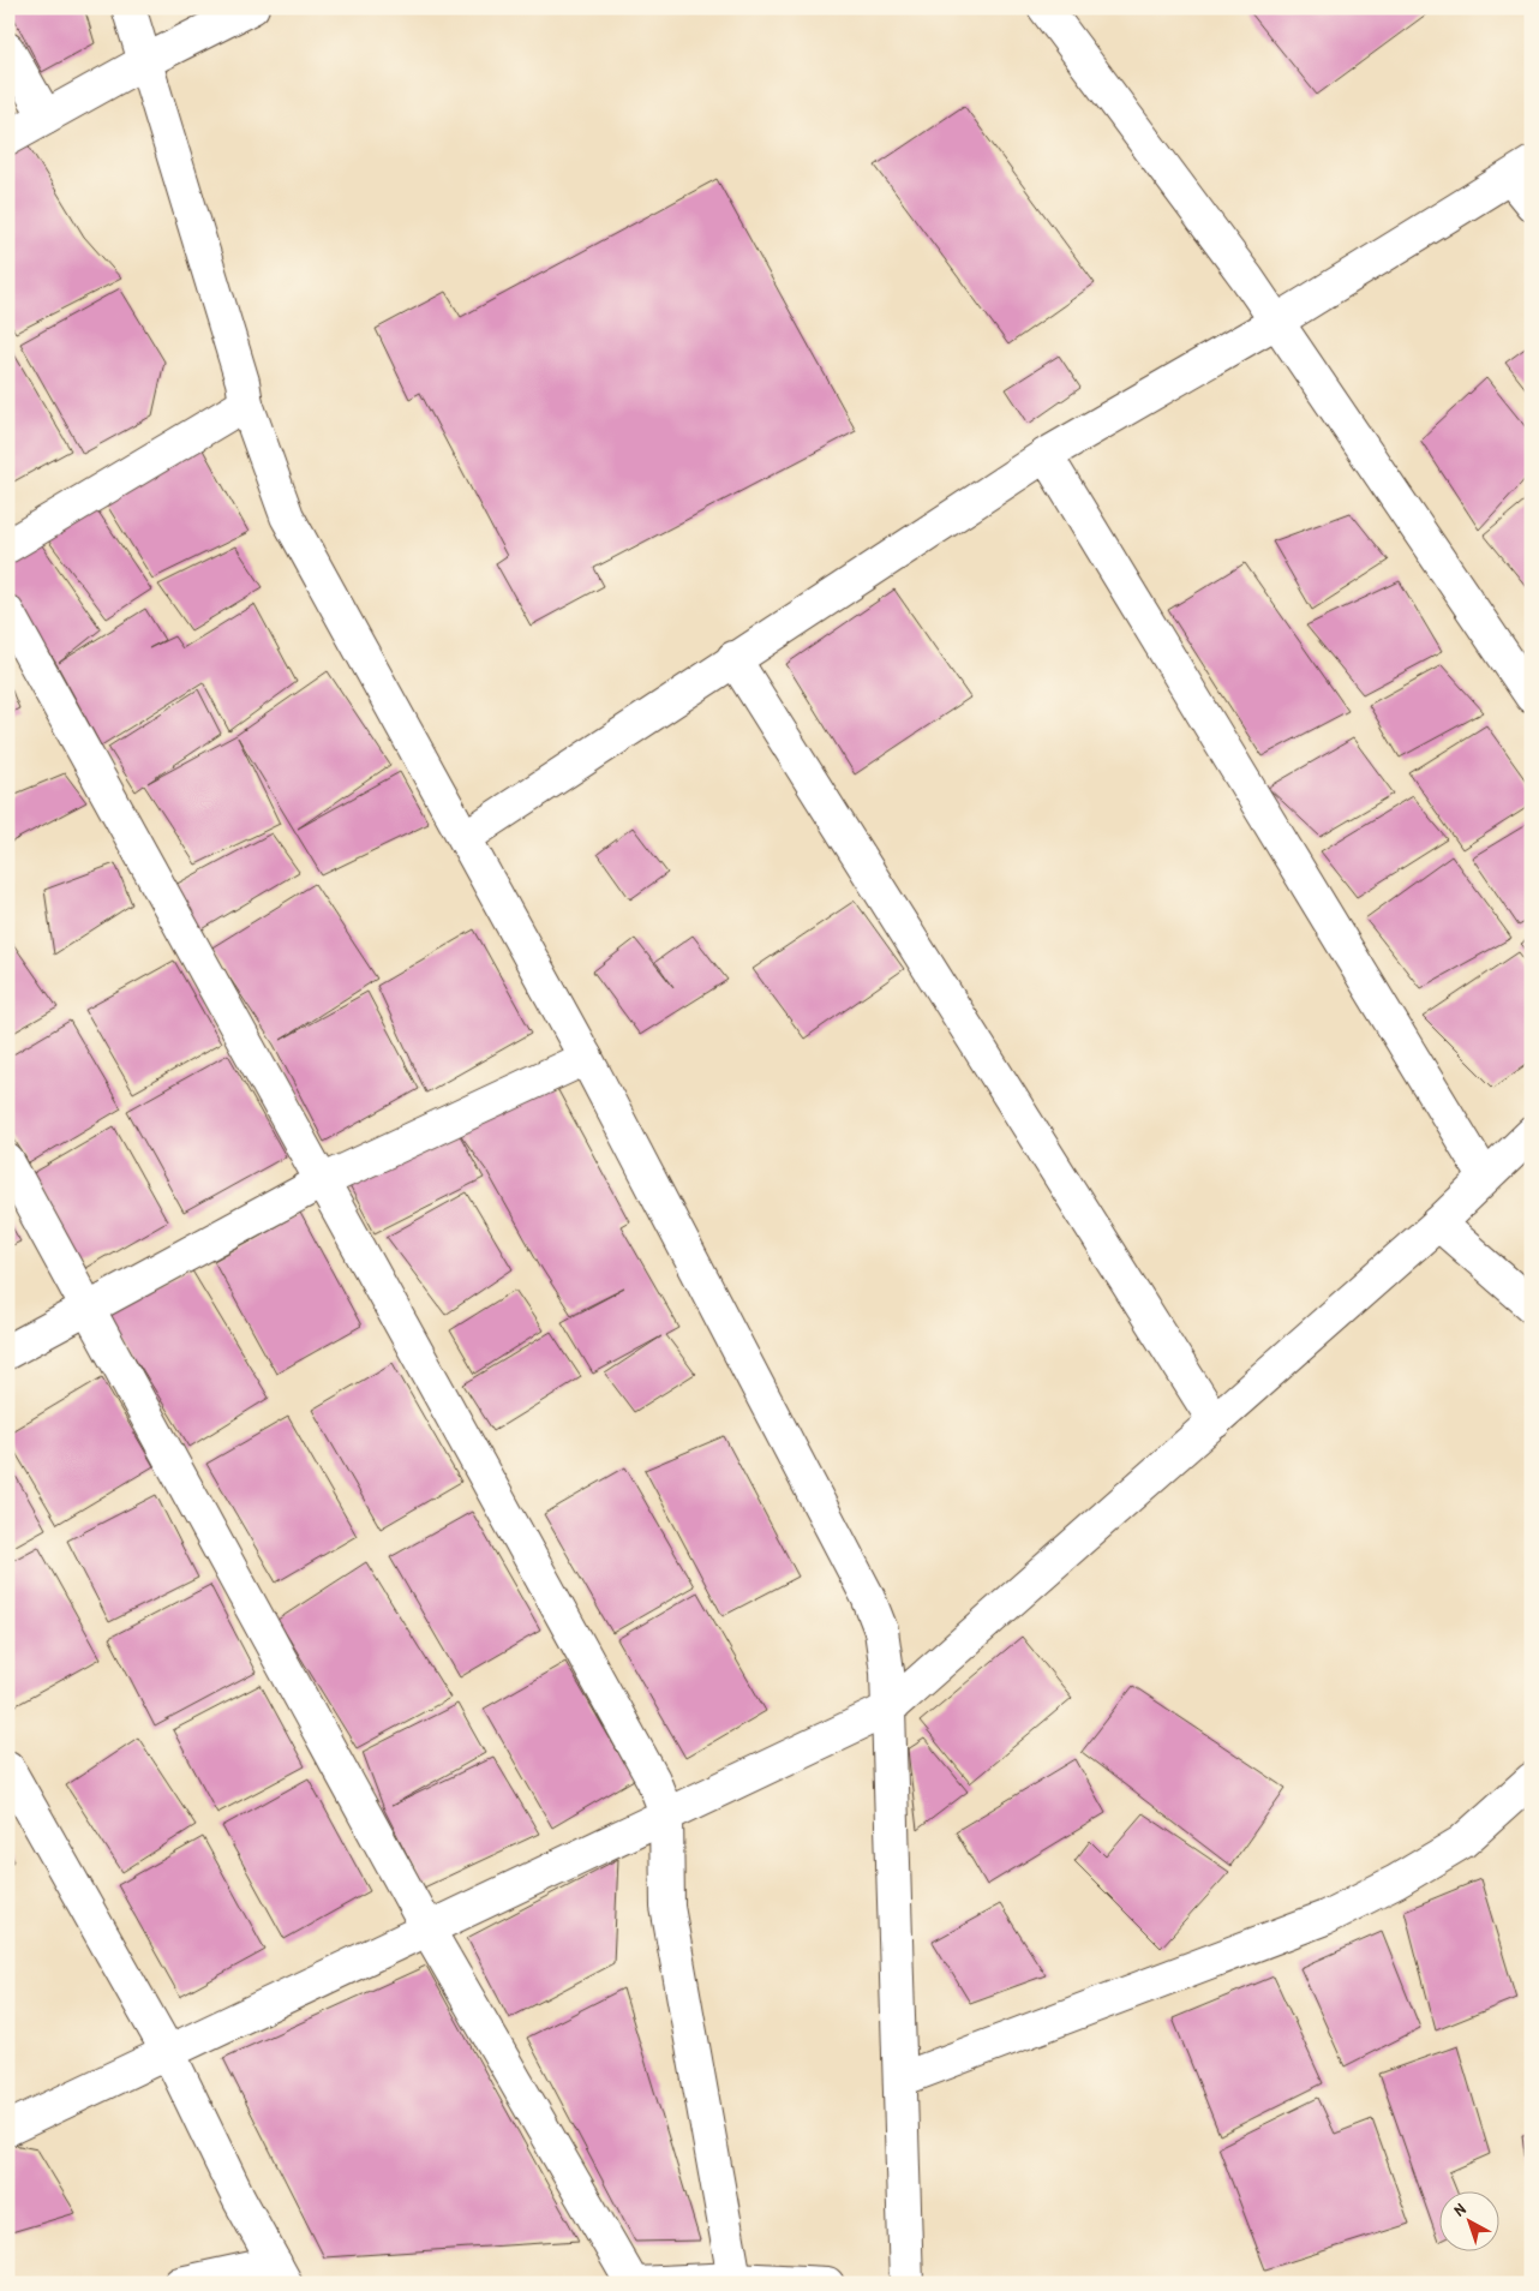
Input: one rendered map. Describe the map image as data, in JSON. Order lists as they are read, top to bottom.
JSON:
{
  "north": "top left"
}
